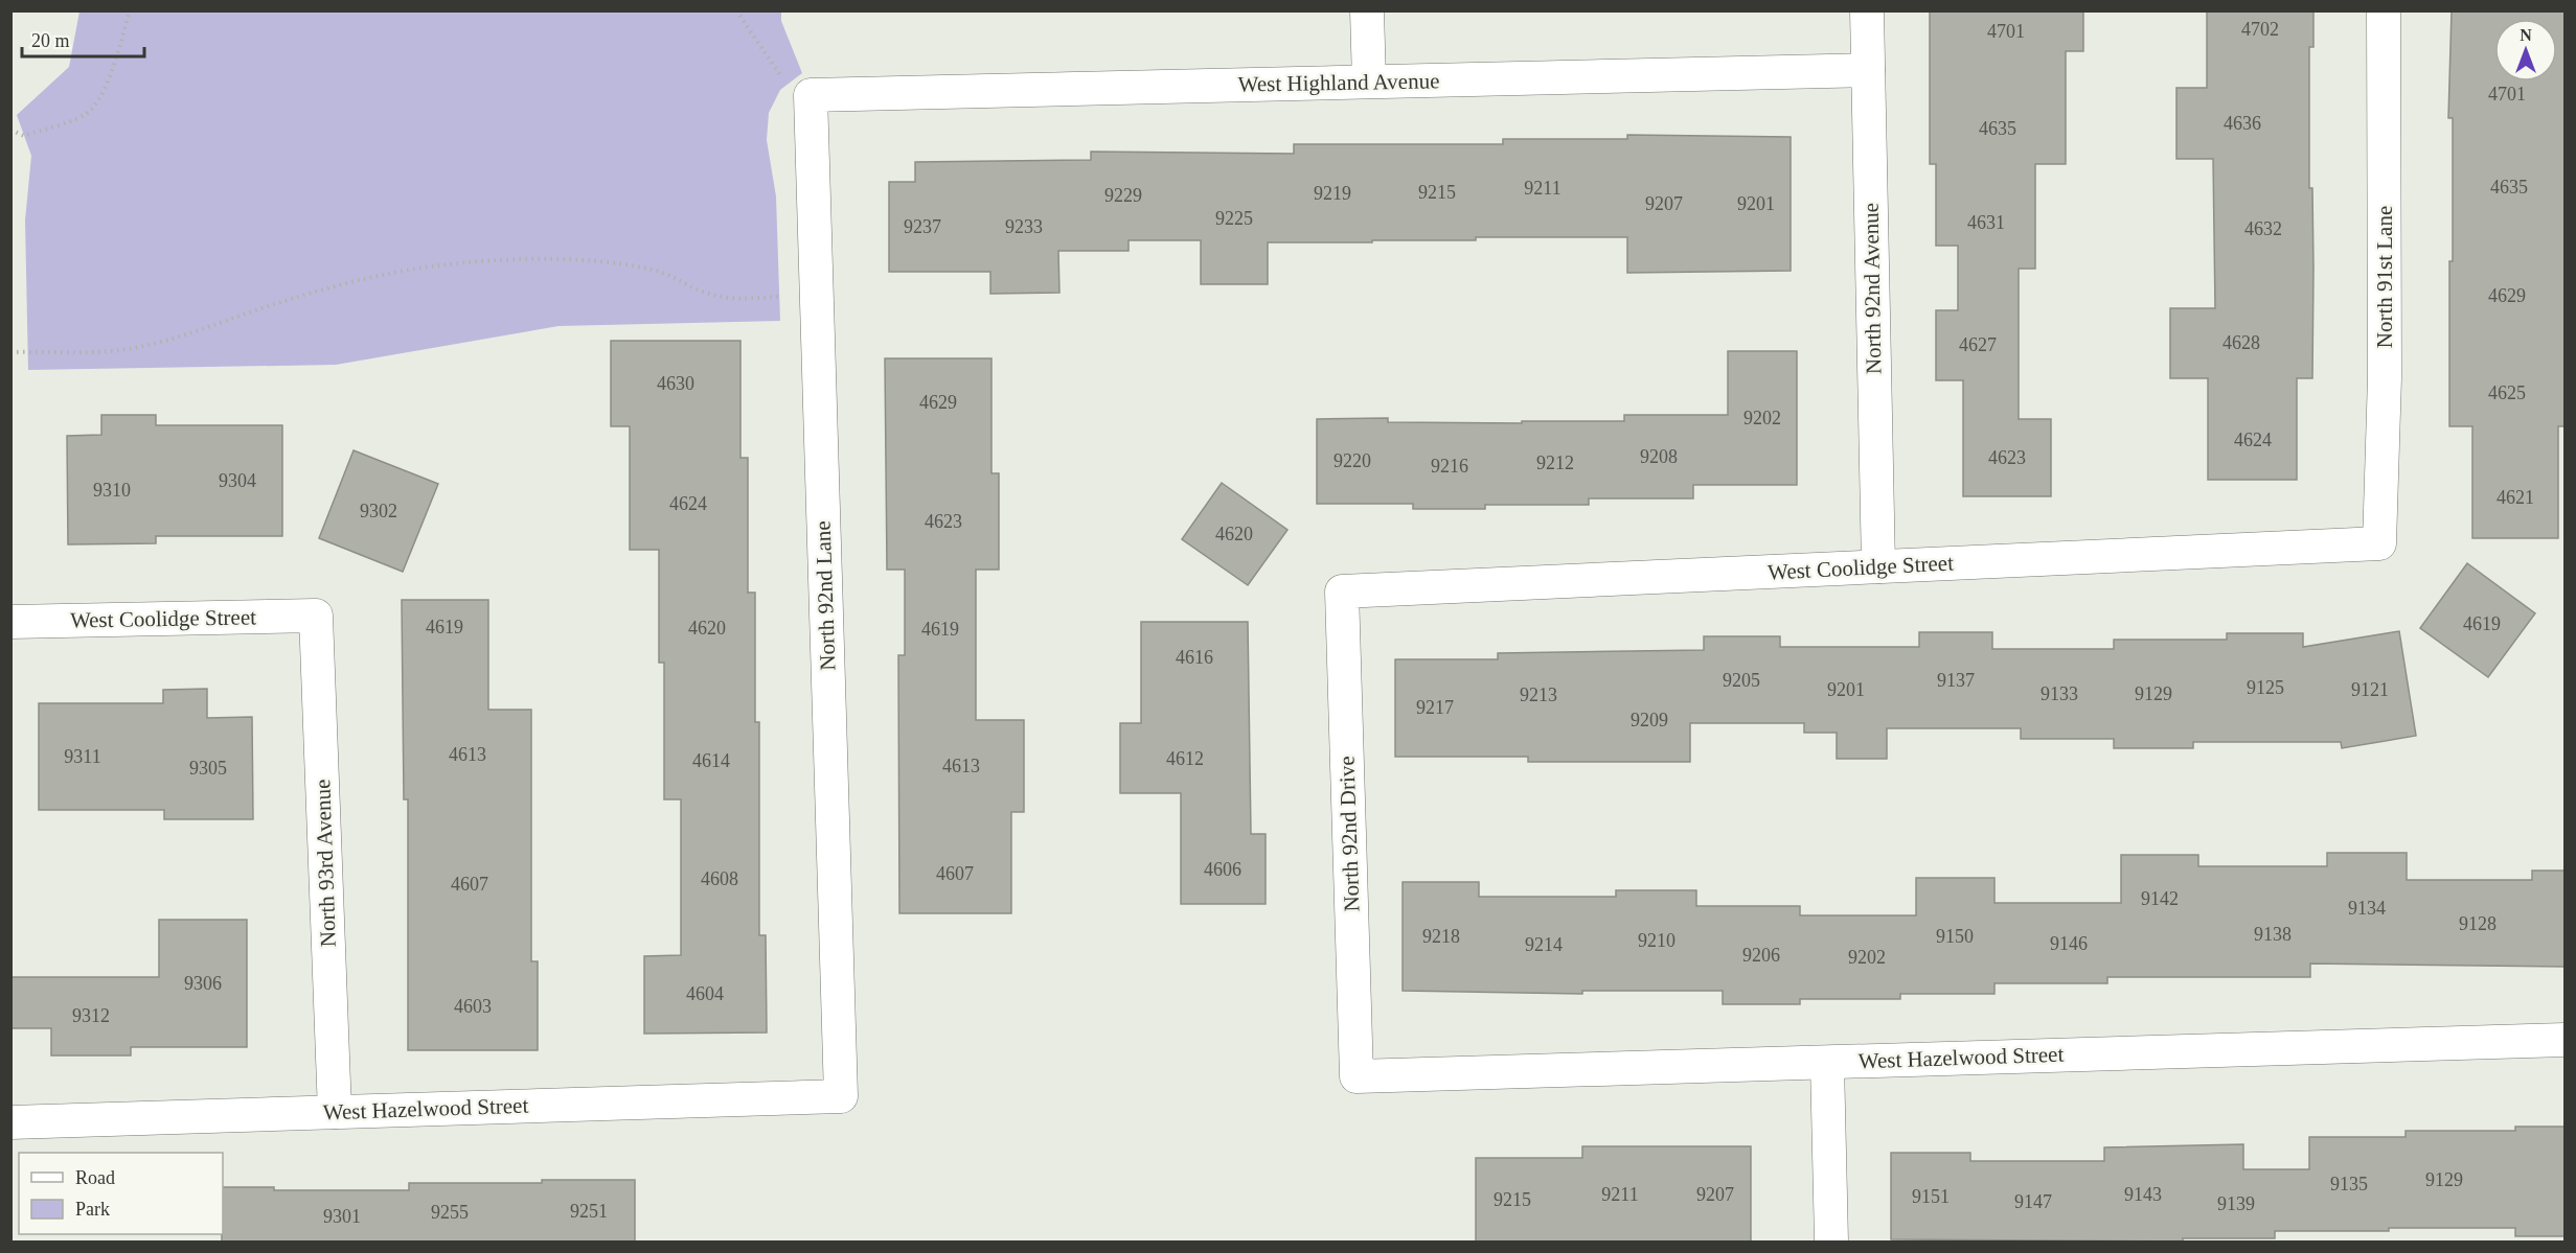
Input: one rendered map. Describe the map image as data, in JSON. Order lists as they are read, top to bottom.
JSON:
{
  "streets": {
    "street": [
      "West Highland Avenue",
      "North 91st Lane",
      "North 92nd Avenue",
      "West Coolidge Street",
      "North 92nd Lane",
      "North 92nd Drive",
      "North 93rd Avenue",
      "West Hazelwood Street"
    ]
  },
  "crossings": [
    ["West Highland Avenue", "North 92nd Avenue"],
    ["West Highland Avenue", "North 92nd Lane"],
    ["North 91st Lane", "West Coolidge Street"],
    ["North 92nd Avenue", "West Coolidge Street"],
    ["West Coolidge Street", "North 92nd Drive"],
    ["West Coolidge Street", "North 93rd Avenue"],
    ["North 92nd Lane", "West Hazelwood Street"],
    ["North 92nd Drive", "West Hazelwood Street"],
    ["North 93rd Avenue", "West Hazelwood Street"]
  ],
  "house_numbers": [
    "4702",
    "4701",
    "4701",
    "4636",
    "4635",
    "4635",
    "9211",
    "9215",
    "9219",
    "9229",
    "9207",
    "9201",
    "9225",
    "4631",
    "9237",
    "9233",
    "4632",
    "4629",
    "4628",
    "4627",
    "4630",
    "4625",
    "4629",
    "9202",
    "4624",
    "9208",
    "4623",
    "9220",
    "9212",
    "9216",
    "9304",
    "9310",
    "4621",
    "4624",
    "9302",
    "4623",
    "4620",
    "4619",
    "4619",
    "4620",
    "4619",
    "4616",
    "9205",
    "9137",
    "9125",
    "9201",
    "9121",
    "9133",
    "9129",
    "9213",
    "9217",
    "9209",
    "4613",
    "9311",
    "4612",
    "4614",
    "4613",
    "9305",
    "4606",
    "4607",
    "4608",
    "4607",
    "9142",
    "9134",
    "9128",
    "9138",
    "9218",
    "9150",
    "9210",
    "9146",
    "9214",
    "9206",
    "9202",
    "9306",
    "4604",
    "4603",
    "9312",
    "9129",
    "9135",
    "9211",
    "9207",
    "9143",
    "9151",
    "9215",
    "9147",
    "9139",
    "9251",
    "9255",
    "9301"
  ],
  "legend": ["Road", "Park"],
  "scale_bar": "20 m",
  "north": "top"
}
